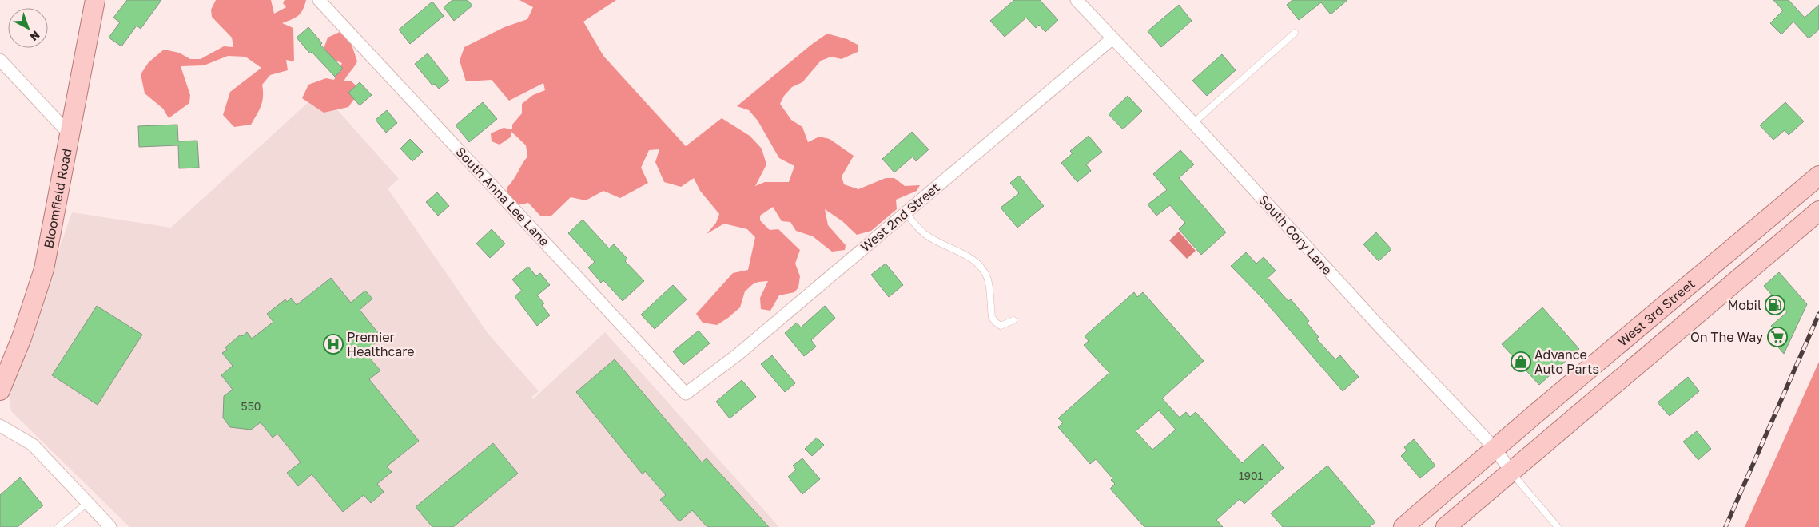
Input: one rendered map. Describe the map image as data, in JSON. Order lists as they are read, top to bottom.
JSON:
{
  "streets": {
    "main road": ["Bloomfield Road", "West 3rd Street"],
    "street": ["South Anna Lee Lane", "West 2nd Street", "South Cory Lane"]
  },
  "crossings": [
    ["South Anna Lee Lane", "West 2nd Street"],
    ["West 2nd Street", "South Cory Lane"],
    ["South Cory Lane", "West 3rd Street"]
  ],
  "places": {
    "fuel station": ["Mobil"],
    "supermarket": ["On The Way"],
    "hospital": ["Premier Healthcare"],
    "shop": ["Advance Auto Parts"]
  },
  "house_numbers": ["550", "1901"],
  "north": "bottom right"
}
